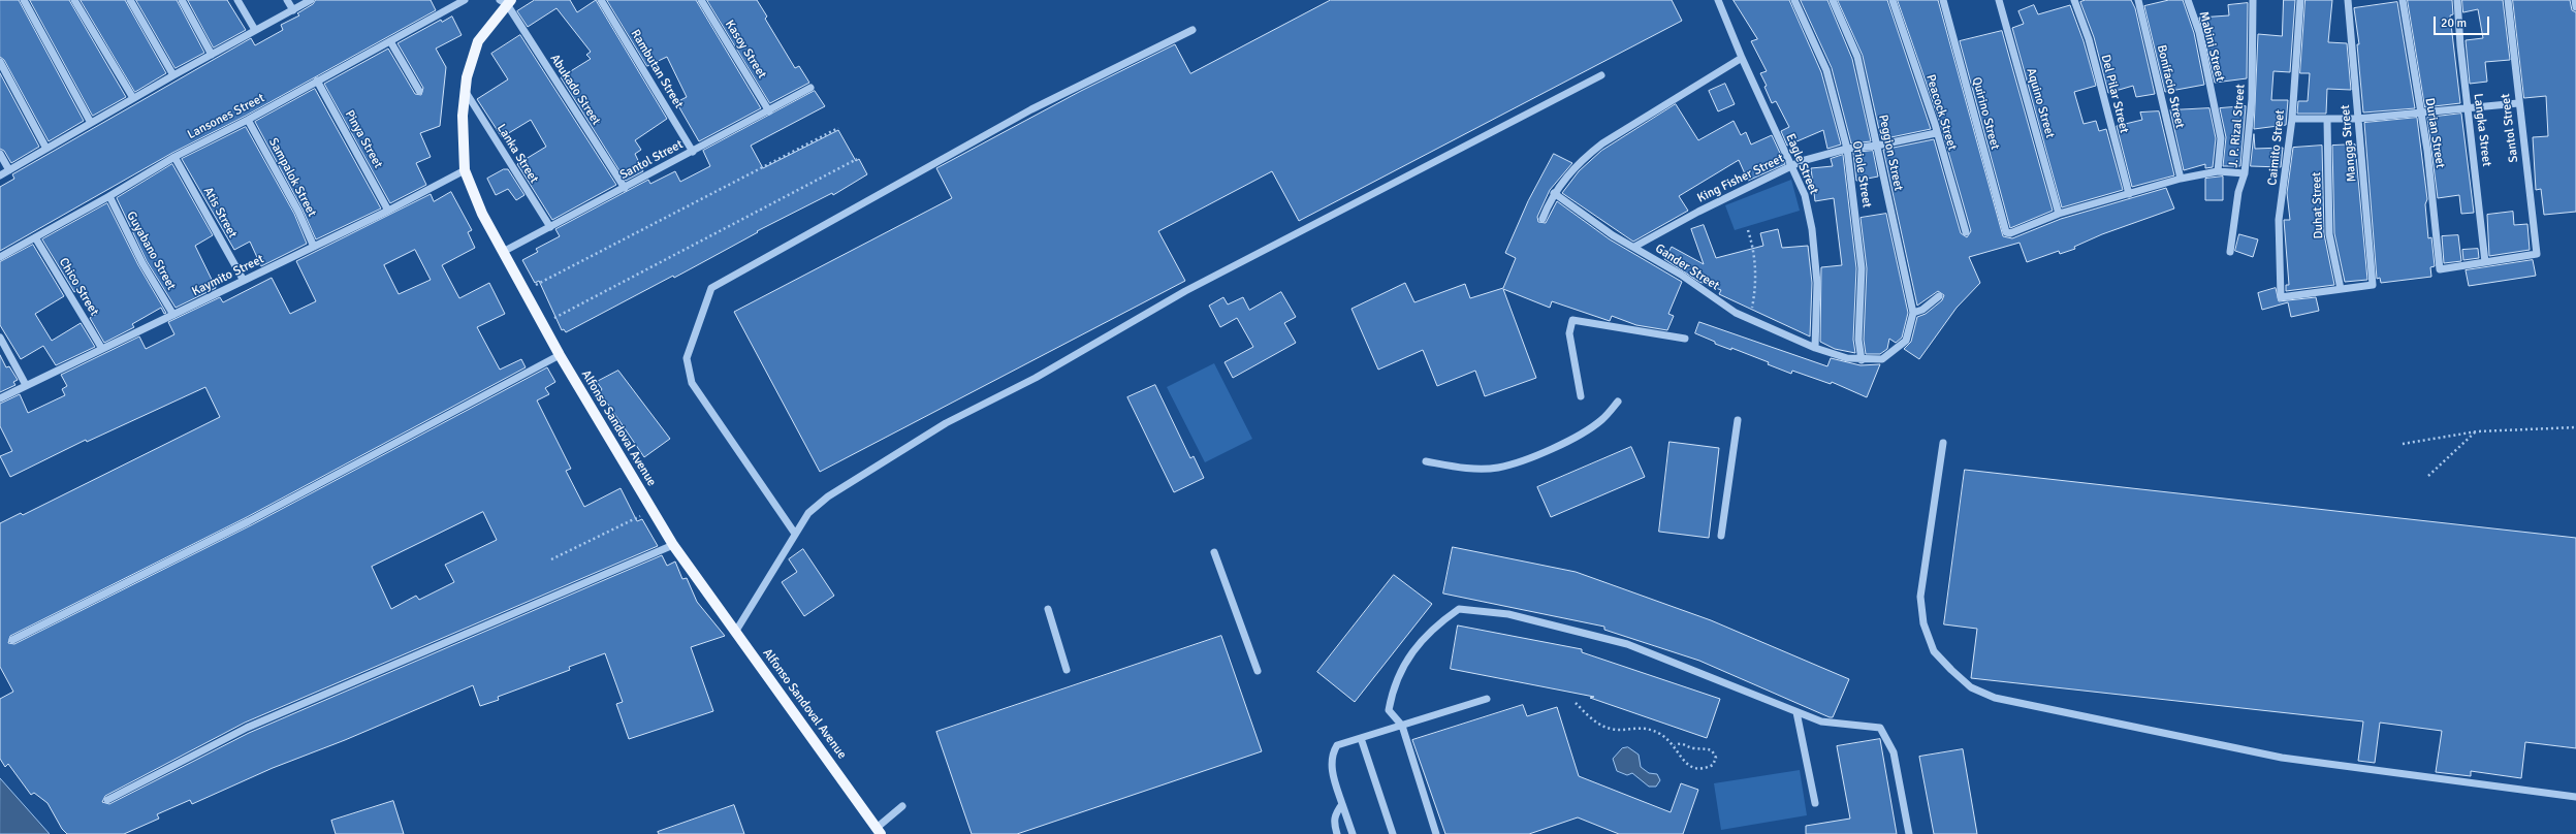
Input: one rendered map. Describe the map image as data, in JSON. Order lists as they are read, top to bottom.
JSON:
{
  "streets": {
    "main road": ["Alfonso Sandoval Avenue"],
    "street": [
      "Mabini Street",
      "Kasoy Street",
      "Rambutan Street",
      "Bonifacio Street",
      "Abukado Street",
      "Del Pilar Street",
      "Aquino Street",
      "Peacock Street",
      "Quirino Street",
      "Lansones Street",
      "J. P. Rizal Street",
      "Santol Street",
      "Langka Street",
      "Durian Street",
      "Pinya Street",
      "Mangga Street",
      "Caimito Street",
      "Peggion Street",
      "Lanka Street",
      "Eagle Street",
      "Oriole Street",
      "Sampalok Street",
      "King Fisher Street",
      "Duhat Street",
      "Atis Street",
      "Guyabano Street",
      "Gander Street",
      "Kaymito Street",
      "Chico Street"
    ]
  },
  "crossings": [
    ["Kasoy Street", "Santol Street"],
    ["Rambutan Street", "Santol Street"],
    ["Abukado Street", "Santol Street"],
    ["Abukado Street", "Alfonso Sandoval Avenue"],
    ["Aquino Street", "Quirino Street"],
    ["Peacock Street", "King Fisher Street"],
    ["Lansones Street", "Pinya Street"],
    ["Lansones Street", "Sampalok Street"],
    ["Lansones Street", "Atis Street"],
    ["Lansones Street", "Guyabano Street"],
    ["Lansones Street", "Chico Street"],
    ["Santol Street", "Langka Street"],
    ["Santol Street", "Durian Street"],
    ["Santol Street", "Lanka Street"],
    ["Santol Street", "Alfonso Sandoval Avenue"],
    ["Langka Street", "Durian Street"],
    ["Pinya Street", "Kaymito Street"],
    ["Mangga Street", "Caimito Street"],
    ["Mangga Street", "Duhat Street"],
    ["Caimito Street", "Duhat Street"],
    ["Peggion Street", "King Fisher Street"],
    ["Peggion Street", "Gander Street"],
    ["Lanka Street", "Alfonso Sandoval Avenue"],
    ["Eagle Street", "King Fisher Street"],
    ["Eagle Street", "Gander Street"],
    ["Oriole Street", "King Fisher Street"],
    ["Oriole Street", "Gander Street"],
    ["Sampalok Street", "Kaymito Street"],
    ["King Fisher Street", "Gander Street"],
    ["Atis Street", "Kaymito Street"],
    ["Guyabano Street", "Kaymito Street"],
    ["Kaymito Street", "Chico Street"],
    ["Kaymito Street", "Alfonso Sandoval Avenue"]
  ],
  "scale_bar": "20 m"
}
